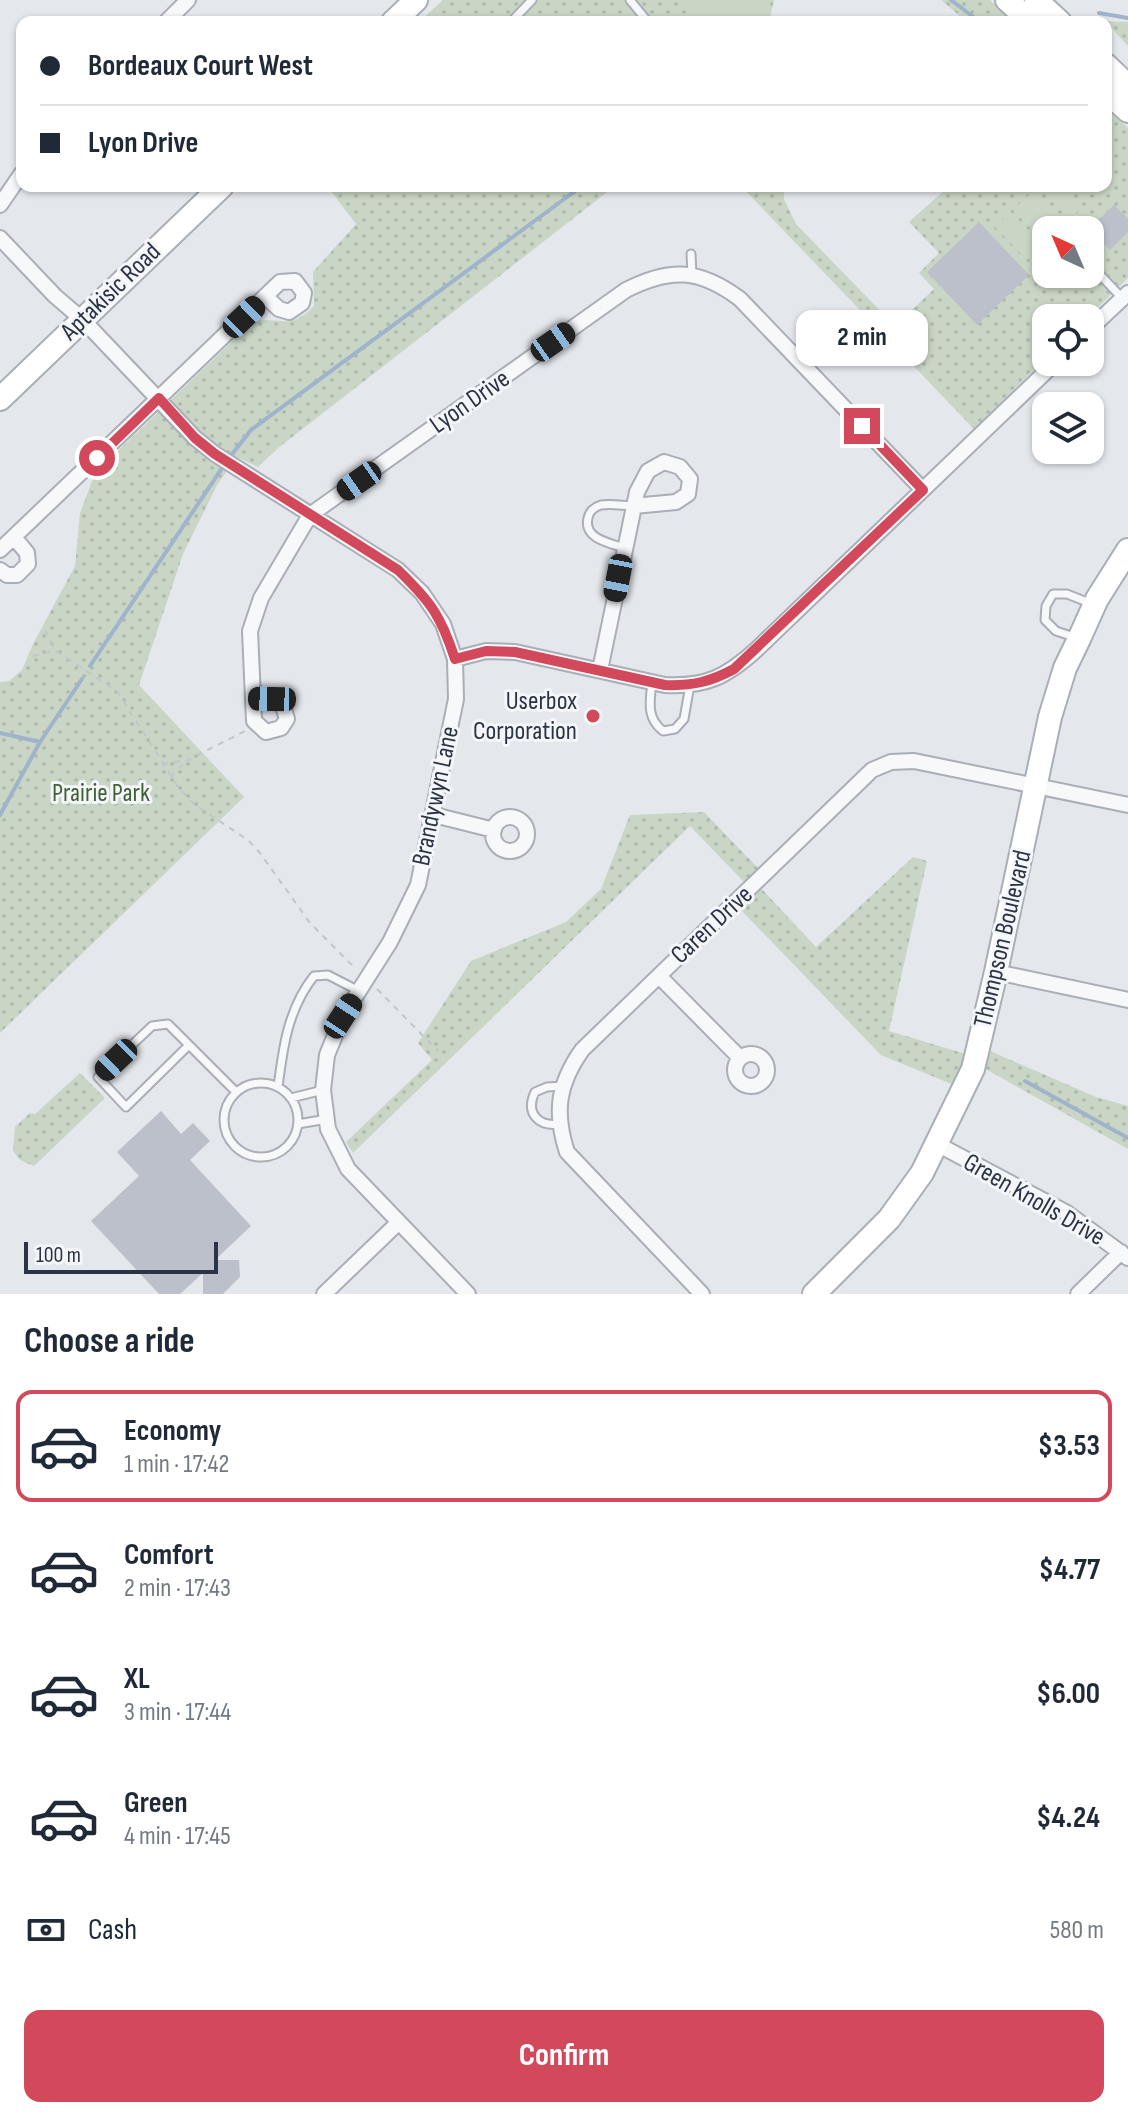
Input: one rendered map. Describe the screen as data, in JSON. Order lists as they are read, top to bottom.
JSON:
{
  "streets": {
    "street": [
      "Aptakisic Road",
      "Lyon Drive",
      "Brandywyn Lane",
      "Caren Drive",
      "Thompson Boulevard",
      "Green Knolls Drive"
    ]
  },
  "crossings": [
    ["Aptakisic Road", "Brandywyn Lane"],
    ["Lyon Drive", "Brandywyn Lane"],
    ["Caren Drive", "Thompson Boulevard"],
    ["Thompson Boulevard", "Green Knolls Drive"]
  ],
  "parks": ["Prairie Park"],
  "places": ["Userbox Corporation"],
  "scale_bar": "100 m",
  "north": "top left",
  "page": {
    "banner": ["Bordeaux Court West", "Lyon Drive"],
    "bubble": "2 min",
    "scale": "100 m",
    "heading": "Choose a ride",
    "list": [
      {
        "name": "Economy",
        "note": "1 min · 17:42",
        "value": "$3.53"
      },
      {
        "name": "Comfort",
        "note": "2 min · 17:43",
        "value": "$4.77"
      },
      {
        "name": "XL",
        "note": "3 min · 17:44",
        "value": "$6.00"
      },
      {
        "name": "Green",
        "note": "4 min · 17:45",
        "value": "$4.24"
      }
    ],
    "pay": ["Cash", "580 m"],
    "buttons": "Confirm"
  }
}
